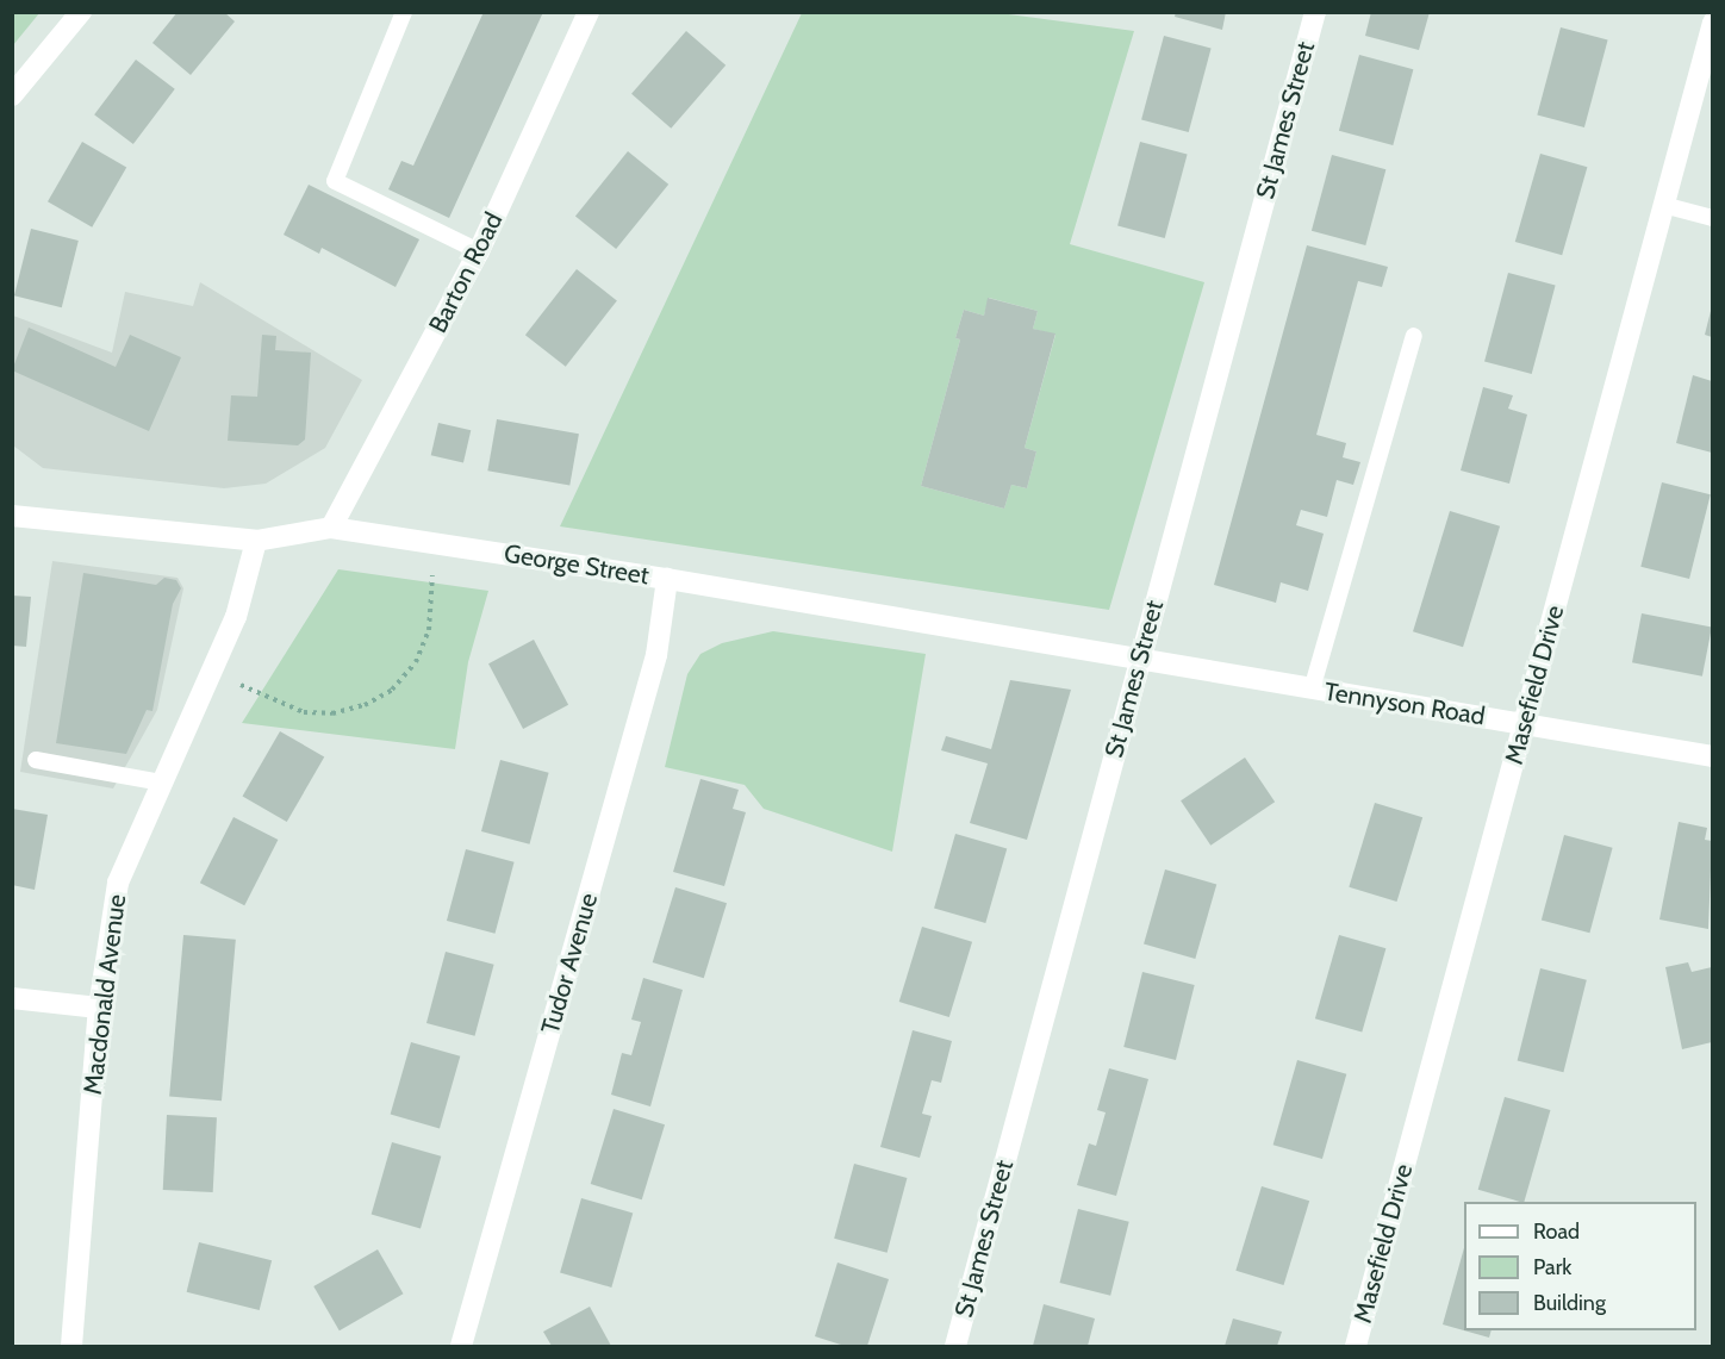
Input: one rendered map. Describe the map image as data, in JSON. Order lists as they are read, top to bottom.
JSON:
{
  "streets": {
    "street": [
      "St James Street",
      "Barton Road",
      "George Street",
      "Masefield Drive",
      "Tennyson Road",
      "Tudor Avenue",
      "Macdonald Avenue"
    ]
  },
  "crossings": [
    ["St James Street", "George Street"],
    ["St James Street", "Tennyson Road"],
    ["Barton Road", "George Street"],
    ["Barton Road", "Macdonald Avenue"],
    ["George Street", "Tennyson Road"],
    ["George Street", "Tudor Avenue"],
    ["George Street", "Macdonald Avenue"],
    ["Masefield Drive", "Tennyson Road"]
  ],
  "legend": ["Road", "Park", "Building"]
}
